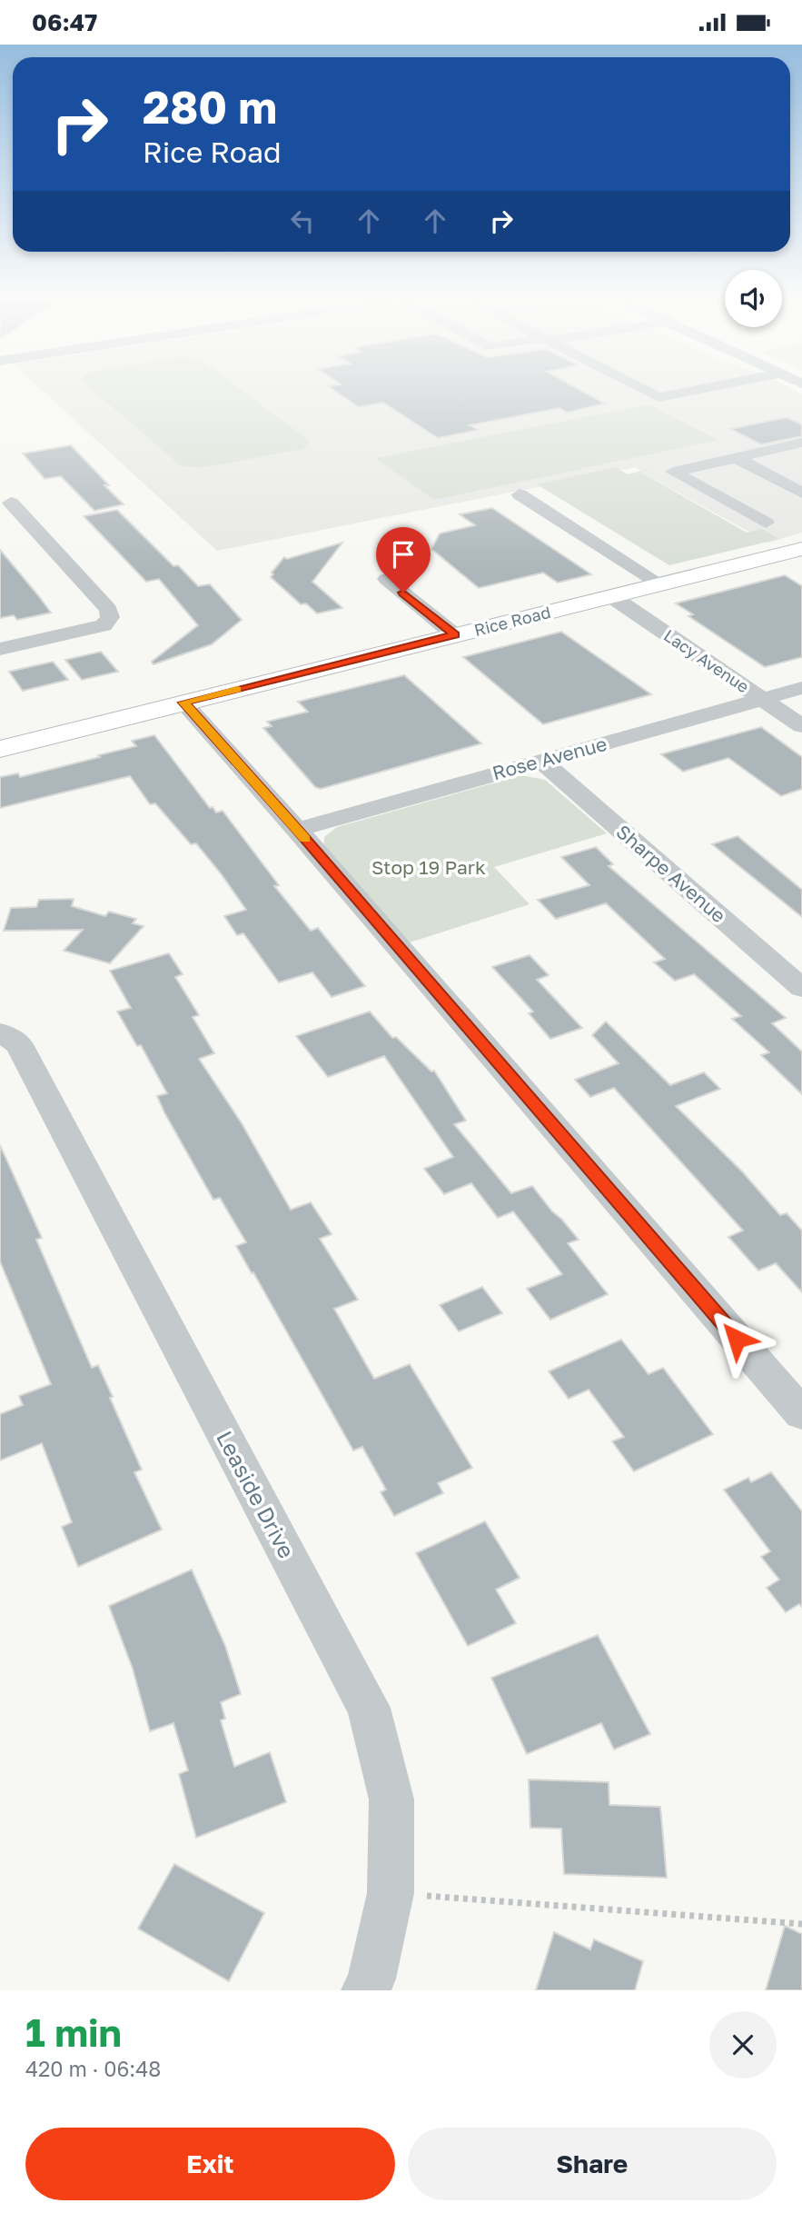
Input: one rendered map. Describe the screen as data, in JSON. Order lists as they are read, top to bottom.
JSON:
{
  "streets": {
    "main road": ["Rice Road"],
    "street": [
      "Lacy Avenue",
      "Rose Avenue",
      "Sharpe Avenue",
      "Leaside Drive"
    ]
  },
  "crossings": [
    ["Rice Road", "Lacy Avenue"],
    ["Lacy Avenue", "Rose Avenue"],
    ["Rose Avenue", "Sharpe Avenue"]
  ],
  "parks": ["Stop 19 Park"],
  "page": {
    "status": "06:47",
    "turn": ["280 m", "Rice Road"],
    "heading": ["1 min", "420 m · 06:48"],
    "buttons": ["Exit", "Share"]
  }
}
